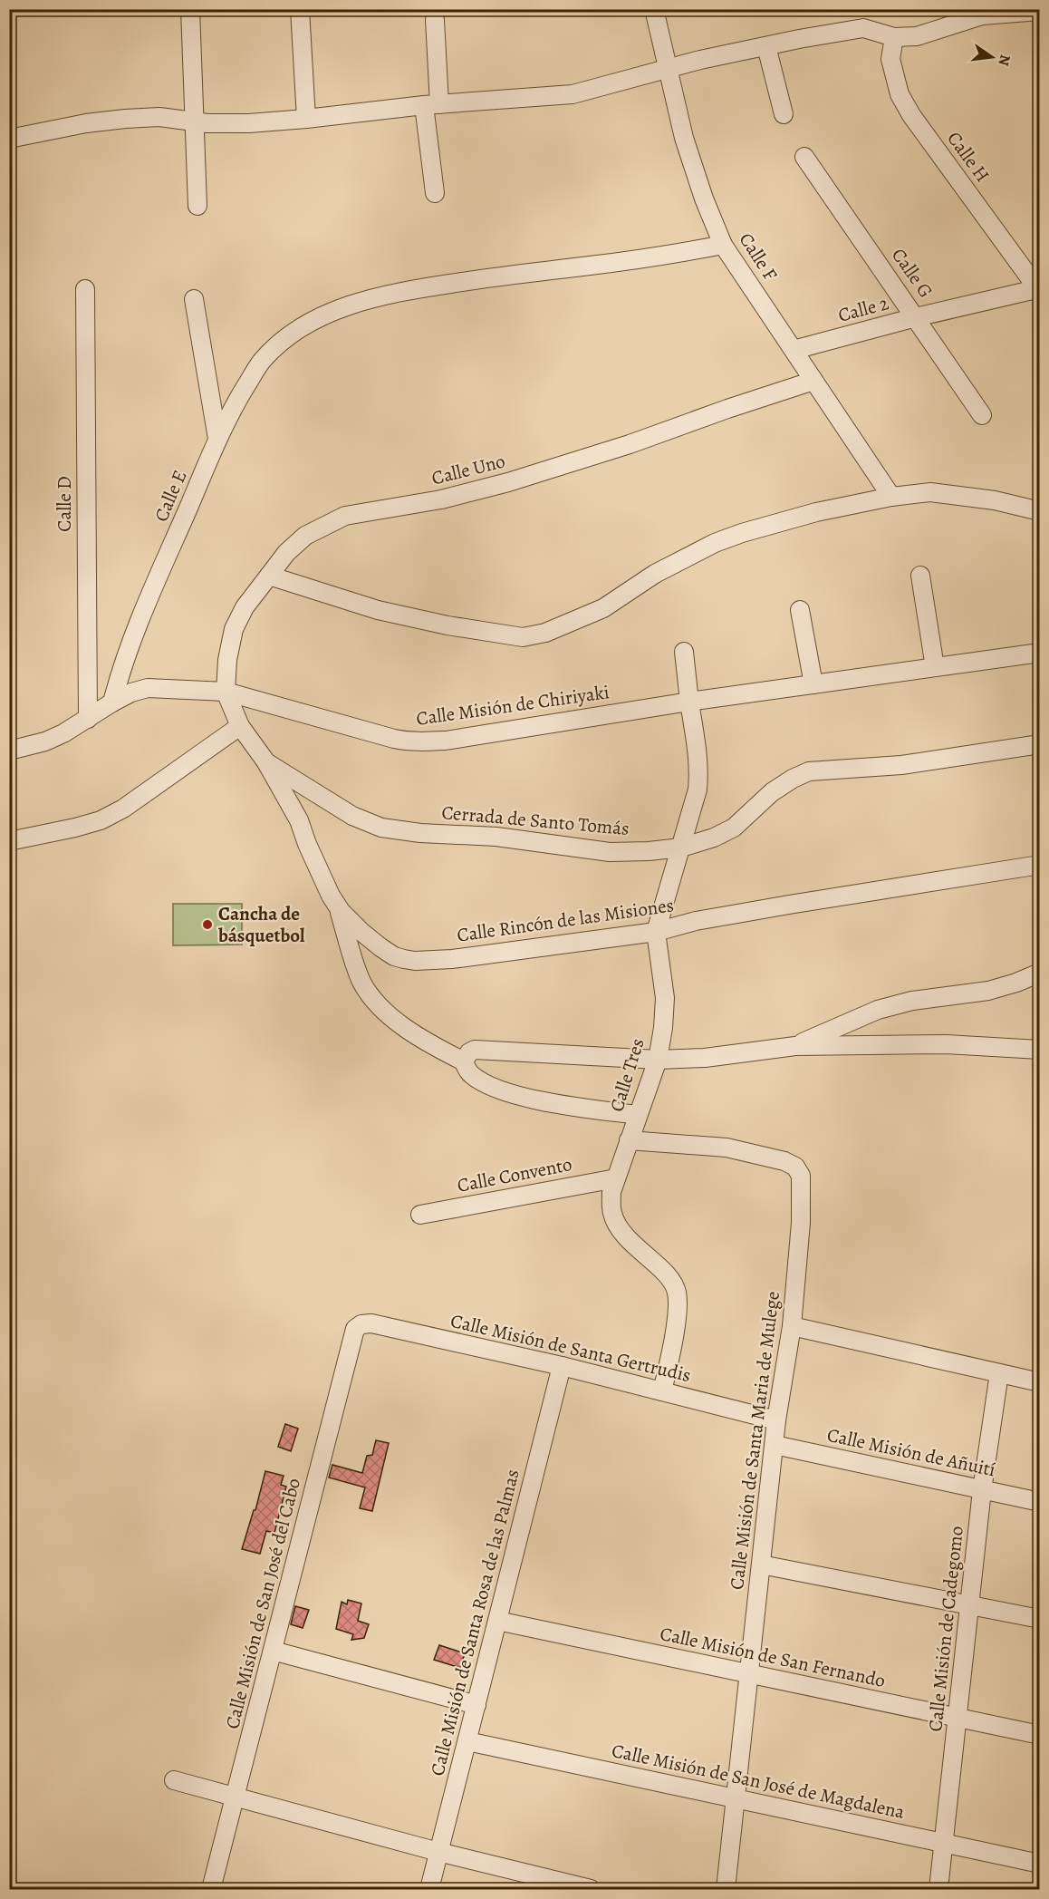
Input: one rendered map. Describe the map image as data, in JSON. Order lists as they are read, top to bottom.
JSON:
{
  "streets": {
    "street": [
      "Calle H",
      "Calle F",
      "Calle G",
      "Calle 2",
      "Calle Uno",
      "Calle E",
      "Calle D",
      "Calle Misión de Chiriyaki",
      "Cerrada de Santo Tomás",
      "Calle Rincón de las Misiones",
      "Calle Tres",
      "Calle Convento",
      "Calle Misión de Santa Gertrudis",
      "Calle Misión de Santa Maria de Mulege",
      "Calle Misión de Añuití",
      "Calle Misión de San José del Cabo",
      "Calle Misión de Santa Rosa de las Palmas",
      "Calle Misión de Cadegomo",
      "Calle Misión de San Fernando",
      "Calle Misión de San José de Magdalena"
    ]
  },
  "crossings": [
    ["Calle H", "Calle 2"],
    ["Calle F", "Calle 2"],
    ["Calle F", "Calle Uno"],
    ["Calle F", "Calle E"],
    ["Calle G", "Calle 2"],
    ["Calle Uno", "Calle Misión de Chiriyaki"],
    ["Calle Uno", "Cerrada de Santo Tomás"],
    ["Calle E", "Calle Misión de Chiriyaki"],
    ["Calle D", "Calle Misión de Chiriyaki"],
    ["Calle Misión de Chiriyaki", "Cerrada de Santo Tomás"],
    ["Calle Misión de Chiriyaki", "Calle Tres"],
    ["Cerrada de Santo Tomás", "Calle Rincón de las Misiones"],
    ["Cerrada de Santo Tomás", "Calle Tres"],
    ["Calle Rincón de las Misiones", "Calle Tres"],
    ["Calle Tres", "Calle Convento"],
    ["Calle Tres", "Calle Misión de Santa Gertrudis"],
    ["Calle Tres", "Calle Misión de Santa Maria de Mulege"],
    ["Calle Misión de Santa Gertrudis", "Calle Misión de Santa Maria de Mulege"],
    ["Calle Misión de Santa Gertrudis", "Calle Misión de San José del Cabo"],
    ["Calle Misión de Santa Gertrudis", "Calle Misión de Santa Rosa de las Palmas"],
    ["Calle Misión de Santa Maria de Mulege", "Calle Misión de Añuití"],
    ["Calle Misión de Santa Maria de Mulege", "Calle Misión de San Fernando"],
    ["Calle Misión de Santa Maria de Mulege", "Calle Misión de San José de Magdalena"],
    ["Calle Misión de Añuití", "Calle Misión de Cadegomo"],
    ["Calle Misión de Santa Rosa de las Palmas", "Calle Misión de San Fernando"],
    ["Calle Misión de Santa Rosa de las Palmas", "Calle Misión de San José de Magdalena"],
    ["Calle Misión de Cadegomo", "Calle Misión de San Fernando"],
    ["Calle Misión de Cadegomo", "Calle Misión de San José de Magdalena"]
  ],
  "places": ["Cancha de básquetbol"],
  "north": "right"
}
